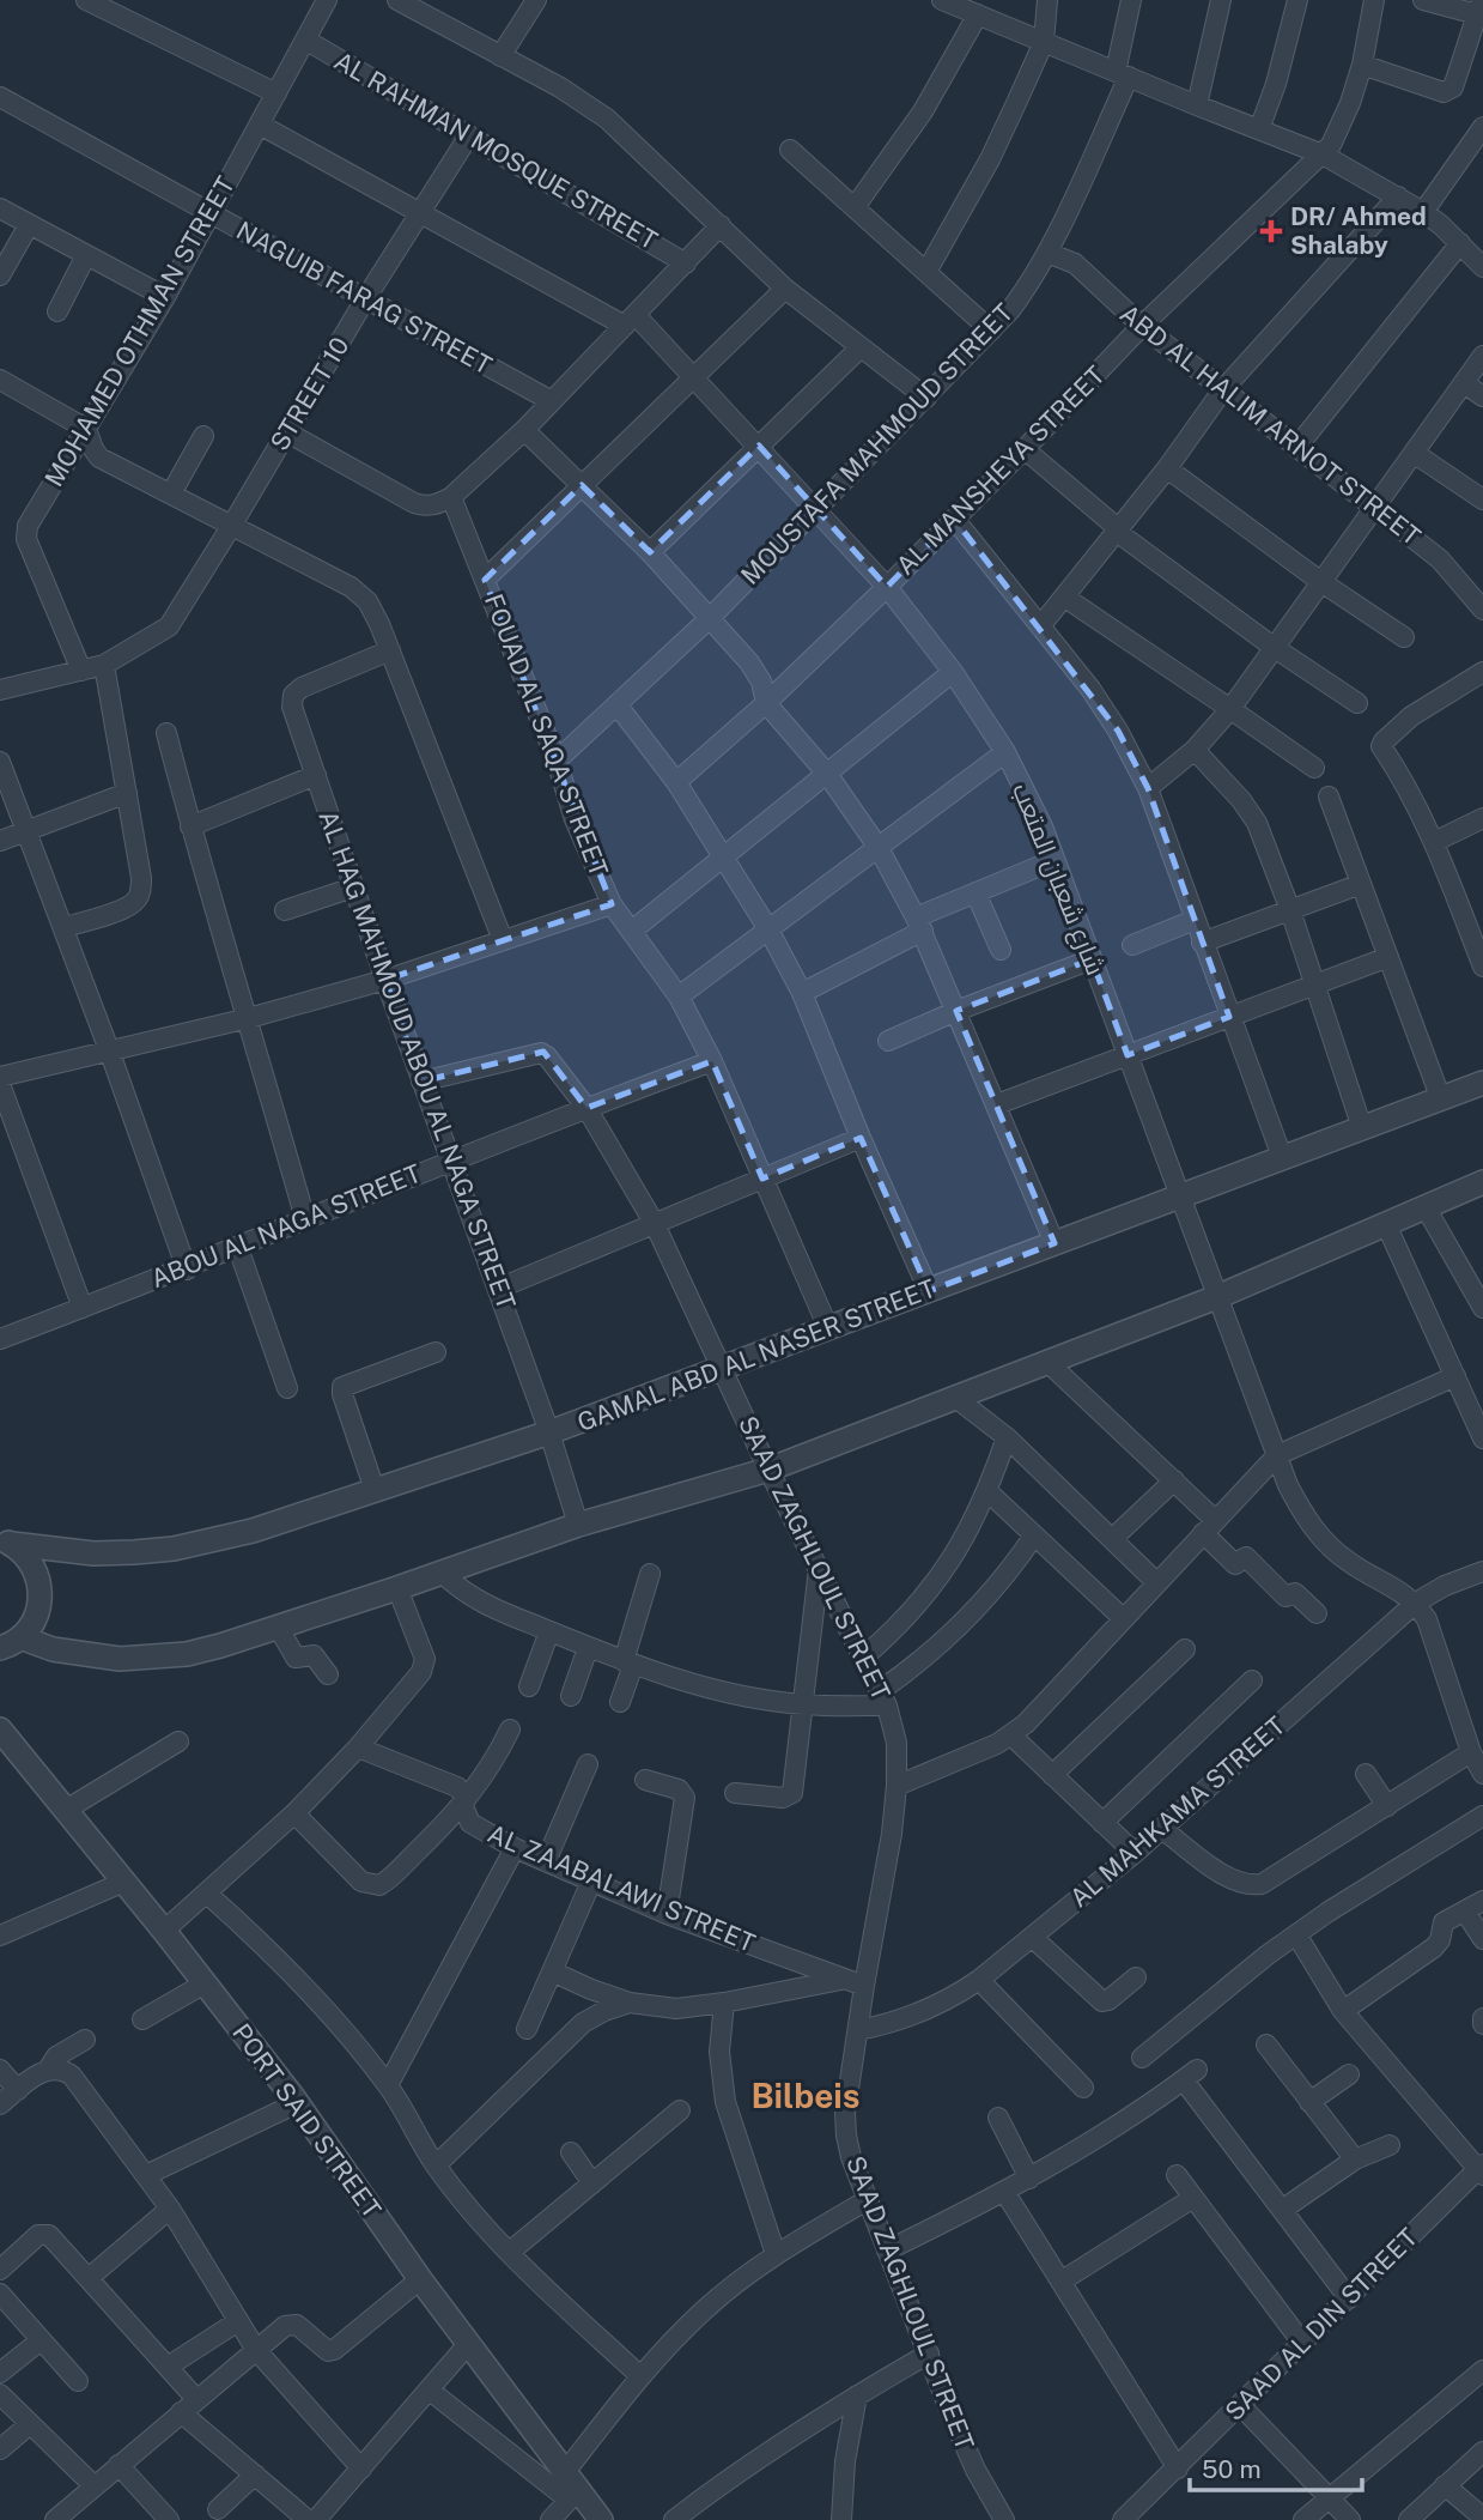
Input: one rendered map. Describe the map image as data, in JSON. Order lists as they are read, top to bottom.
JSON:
{
  "streets": {
    "street": [
      "AL RAHMAN MOSQUE STREET",
      "NAGUIB FARAG STREET",
      "MOHAMED OTHMAN STREET",
      "STREET 10",
      "ABD AL HALIM ARNOT STREET",
      "MOUSTAFA MAHMOUD STREET",
      "AL MANSHEYA STREET",
      "FOUAD AL SAQA STREET",
      "شارع شعبان المتعب",
      "AL HAG MAHMOUD ABOU AL NAGA STREET",
      "ABOU AL NAGA STREET",
      "GAMAL ABD AL NASER STREET",
      "SAAD ZAGHLOUL STREET",
      "AL MAHKAMA STREET",
      "AL ZAABALAWI STREET",
      "PORT SAID STREET",
      "SAAD AL DIN STREET"
    ]
  },
  "crossings": [
    ["AL RAHMAN MOSQUE STREET", "MOHAMED OTHMAN STREET"],
    ["AL RAHMAN MOSQUE STREET", "STREET 10"],
    ["NAGUIB FARAG STREET", "MOHAMED OTHMAN STREET"],
    ["NAGUIB FARAG STREET", "STREET 10"],
    ["MOHAMED OTHMAN STREET", "STREET 10"],
    ["MOHAMED OTHMAN STREET", "شارع شعبان المتعب"],
    ["STREET 10", "شارع شعبان المتعب"],
    ["ABD AL HALIM ARNOT STREET", "MOUSTAFA MAHMOUD STREET"],
    ["ABD AL HALIM ARNOT STREET", "AL MANSHEYA STREET"],
    ["MOUSTAFA MAHMOUD STREET", "FOUAD AL SAQA STREET"],
    ["MOUSTAFA MAHMOUD STREET", "شارع شعبان المتعب"],
    ["AL MANSHEYA STREET", "شارع شعبان المتعب"],
    ["FOUAD AL SAQA STREET", "ABOU AL NAGA STREET"],
    ["FOUAD AL SAQA STREET", "GAMAL ABD AL NASER STREET"],
    ["شارع شعبان المتعب", "GAMAL ABD AL NASER STREET"],
    ["شارع شعبان المتعب", "AL MAHKAMA STREET"],
    ["AL HAG MAHMOUD ABOU AL NAGA STREET", "ABOU AL NAGA STREET"],
    ["AL HAG MAHMOUD ABOU AL NAGA STREET", "GAMAL ABD AL NASER STREET"],
    ["AL HAG MAHMOUD ABOU AL NAGA STREET", "SAAD ZAGHLOUL STREET"],
    ["ABOU AL NAGA STREET", "SAAD ZAGHLOUL STREET"],
    ["GAMAL ABD AL NASER STREET", "SAAD ZAGHLOUL STREET"],
    ["SAAD ZAGHLOUL STREET", "AL MAHKAMA STREET"],
    ["SAAD ZAGHLOUL STREET", "AL ZAABALAWI STREET"]
  ],
  "districts": ["Bilbeis"],
  "places": {
    "health": ["DR/ Ahmed Shalaby"]
  },
  "scale_bar": "50 m"
}
